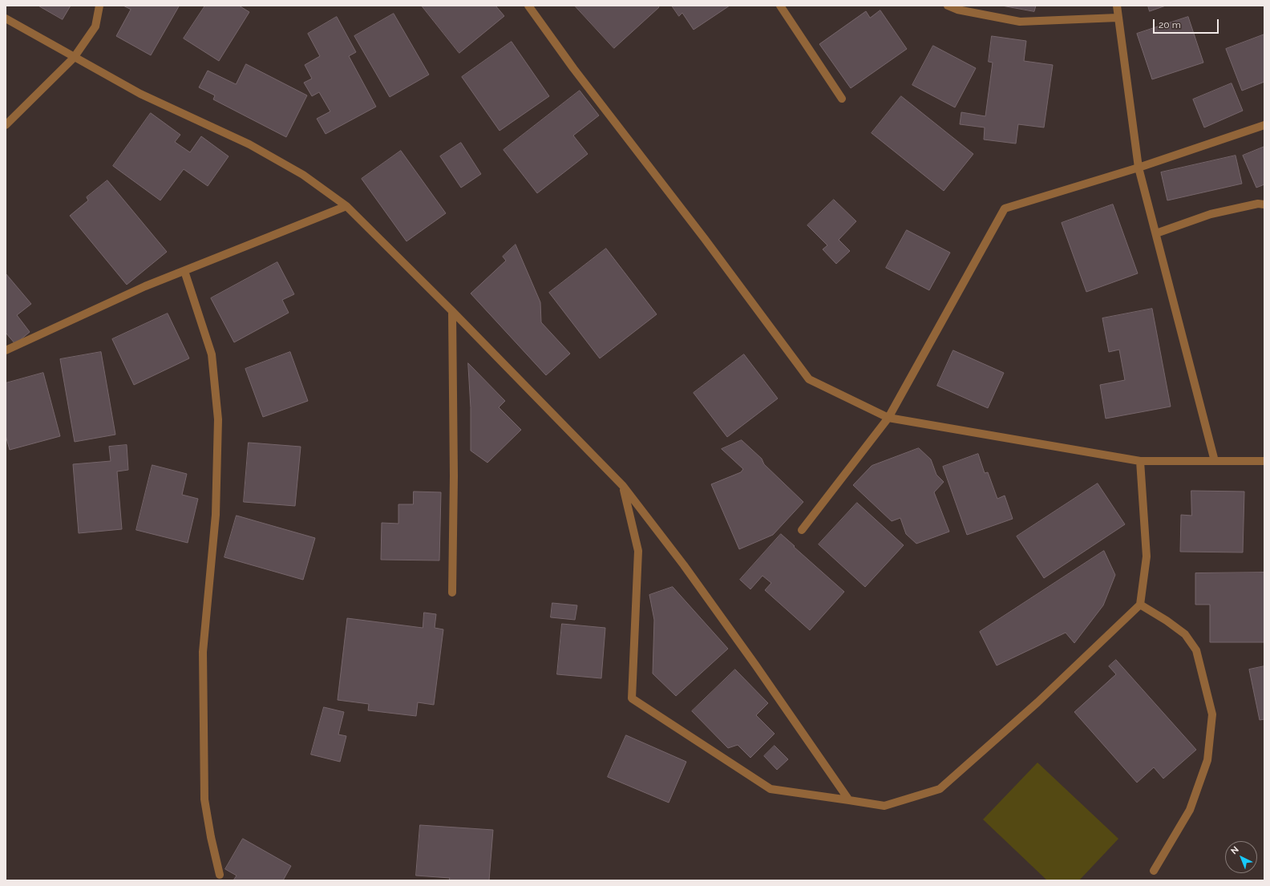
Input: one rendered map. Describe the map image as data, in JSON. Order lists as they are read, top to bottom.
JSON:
{
  "scale_bar": "20 m",
  "north": "top left"
}
